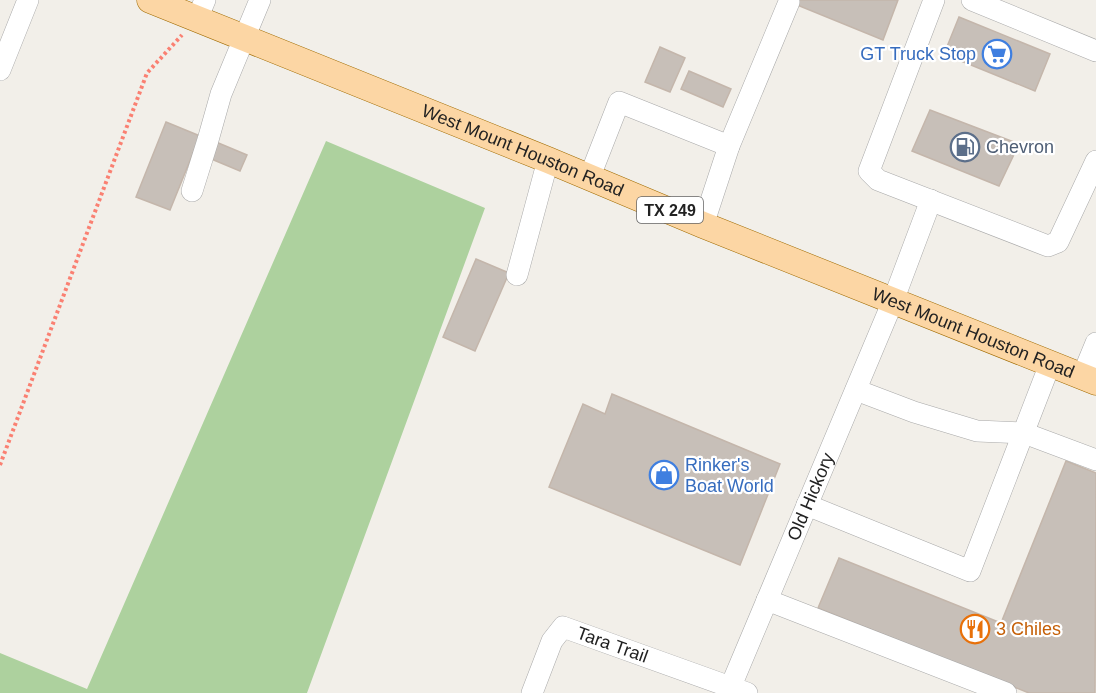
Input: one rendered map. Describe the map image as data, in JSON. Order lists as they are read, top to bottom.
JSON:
{
  "streets": {
    "main road": ["West Mount Houston Road", "TX 249"],
    "street": ["Old Hickory", "Tara Trail"]
  },
  "crossings": [
    ["West Mount Houston Road", "Old Hickory"],
    ["Old Hickory", "Tara Trail"]
  ],
  "places": {
    "supermarket": ["GT Truck Stop"],
    "fuel station": ["Chevron"],
    "shop": ["Rinker's Boat World"],
    "restaurant": ["3 Chiles"]
  }
}
